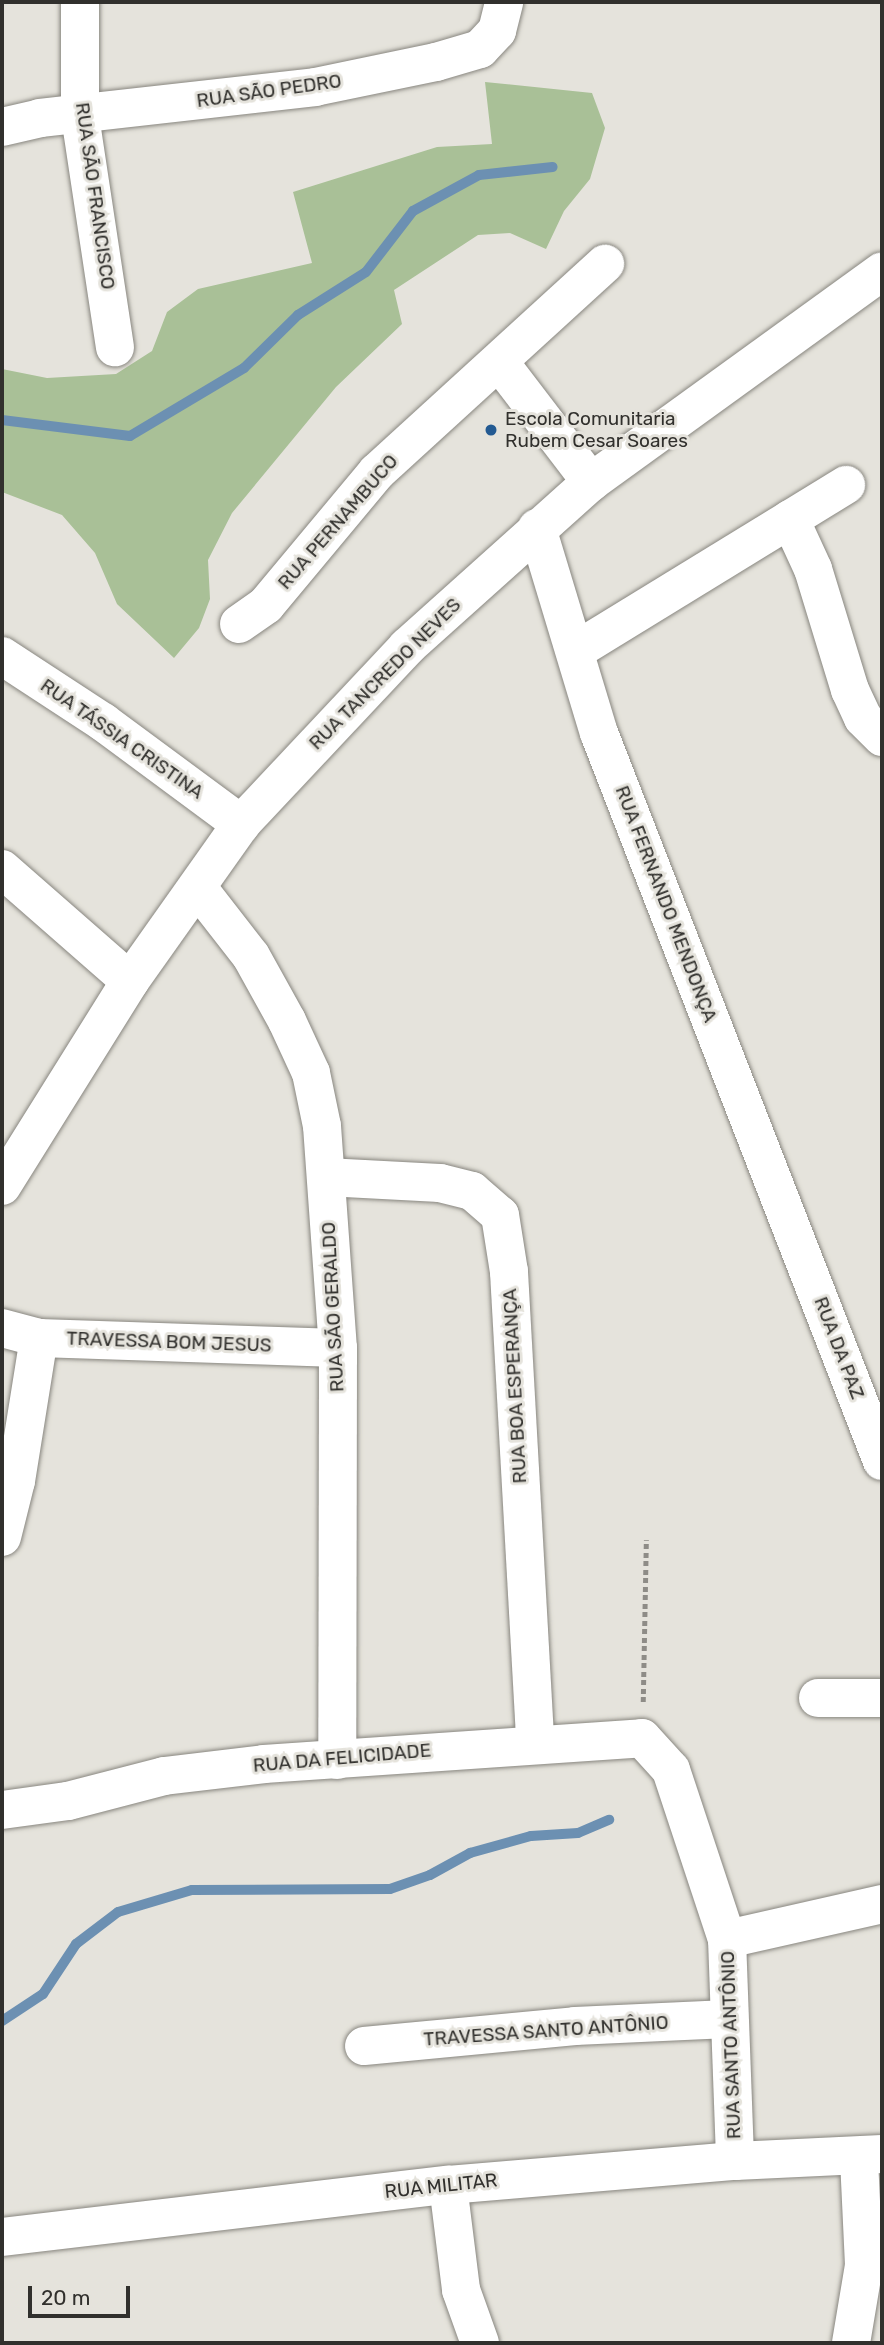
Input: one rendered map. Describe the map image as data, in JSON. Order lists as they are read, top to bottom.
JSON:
{
  "streets": {
    "street": [
      "RUA SÃO PEDRO",
      "RUA SÃO FRANCISCO",
      "RUA PERNAMBUCO",
      "RUA TANCREDO NEVES",
      "RUA TÁSSIA CRISTINA",
      "RUA FERNANDO MENDONÇA",
      "RUA SÃO GERALDO",
      "TRAVESSA BOM JESUS",
      "RUA DA PAZ",
      "RUA BOA ESPERANÇA",
      "RUA DA FELICIDADE",
      "TRAVESSA SANTO ANTÔNIO",
      "RUA SANTO ANTÔNIO",
      "RUA MILITAR"
    ]
  },
  "crossings": [
    ["RUA SÃO PEDRO", "RUA SÃO FRANCISCO"],
    ["RUA TANCREDO NEVES", "RUA TÁSSIA CRISTINA"],
    ["RUA TANCREDO NEVES", "RUA FERNANDO MENDONÇA"],
    ["RUA TANCREDO NEVES", "RUA SÃO GERALDO"],
    ["RUA FERNANDO MENDONÇA", "RUA DA PAZ"],
    ["RUA SÃO GERALDO", "TRAVESSA BOM JESUS"],
    ["RUA SÃO GERALDO", "RUA BOA ESPERANÇA"],
    ["RUA SÃO GERALDO", "RUA DA FELICIDADE"],
    ["RUA BOA ESPERANÇA", "RUA DA FELICIDADE"],
    ["RUA DA FELICIDADE", "RUA SANTO ANTÔNIO"],
    ["TRAVESSA SANTO ANTÔNIO", "RUA SANTO ANTÔNIO"],
    ["RUA SANTO ANTÔNIO", "RUA MILITAR"]
  ],
  "places": ["Escola Comunitaria Rubem Cesar Soares"],
  "scale_bar": "20 m"
}
